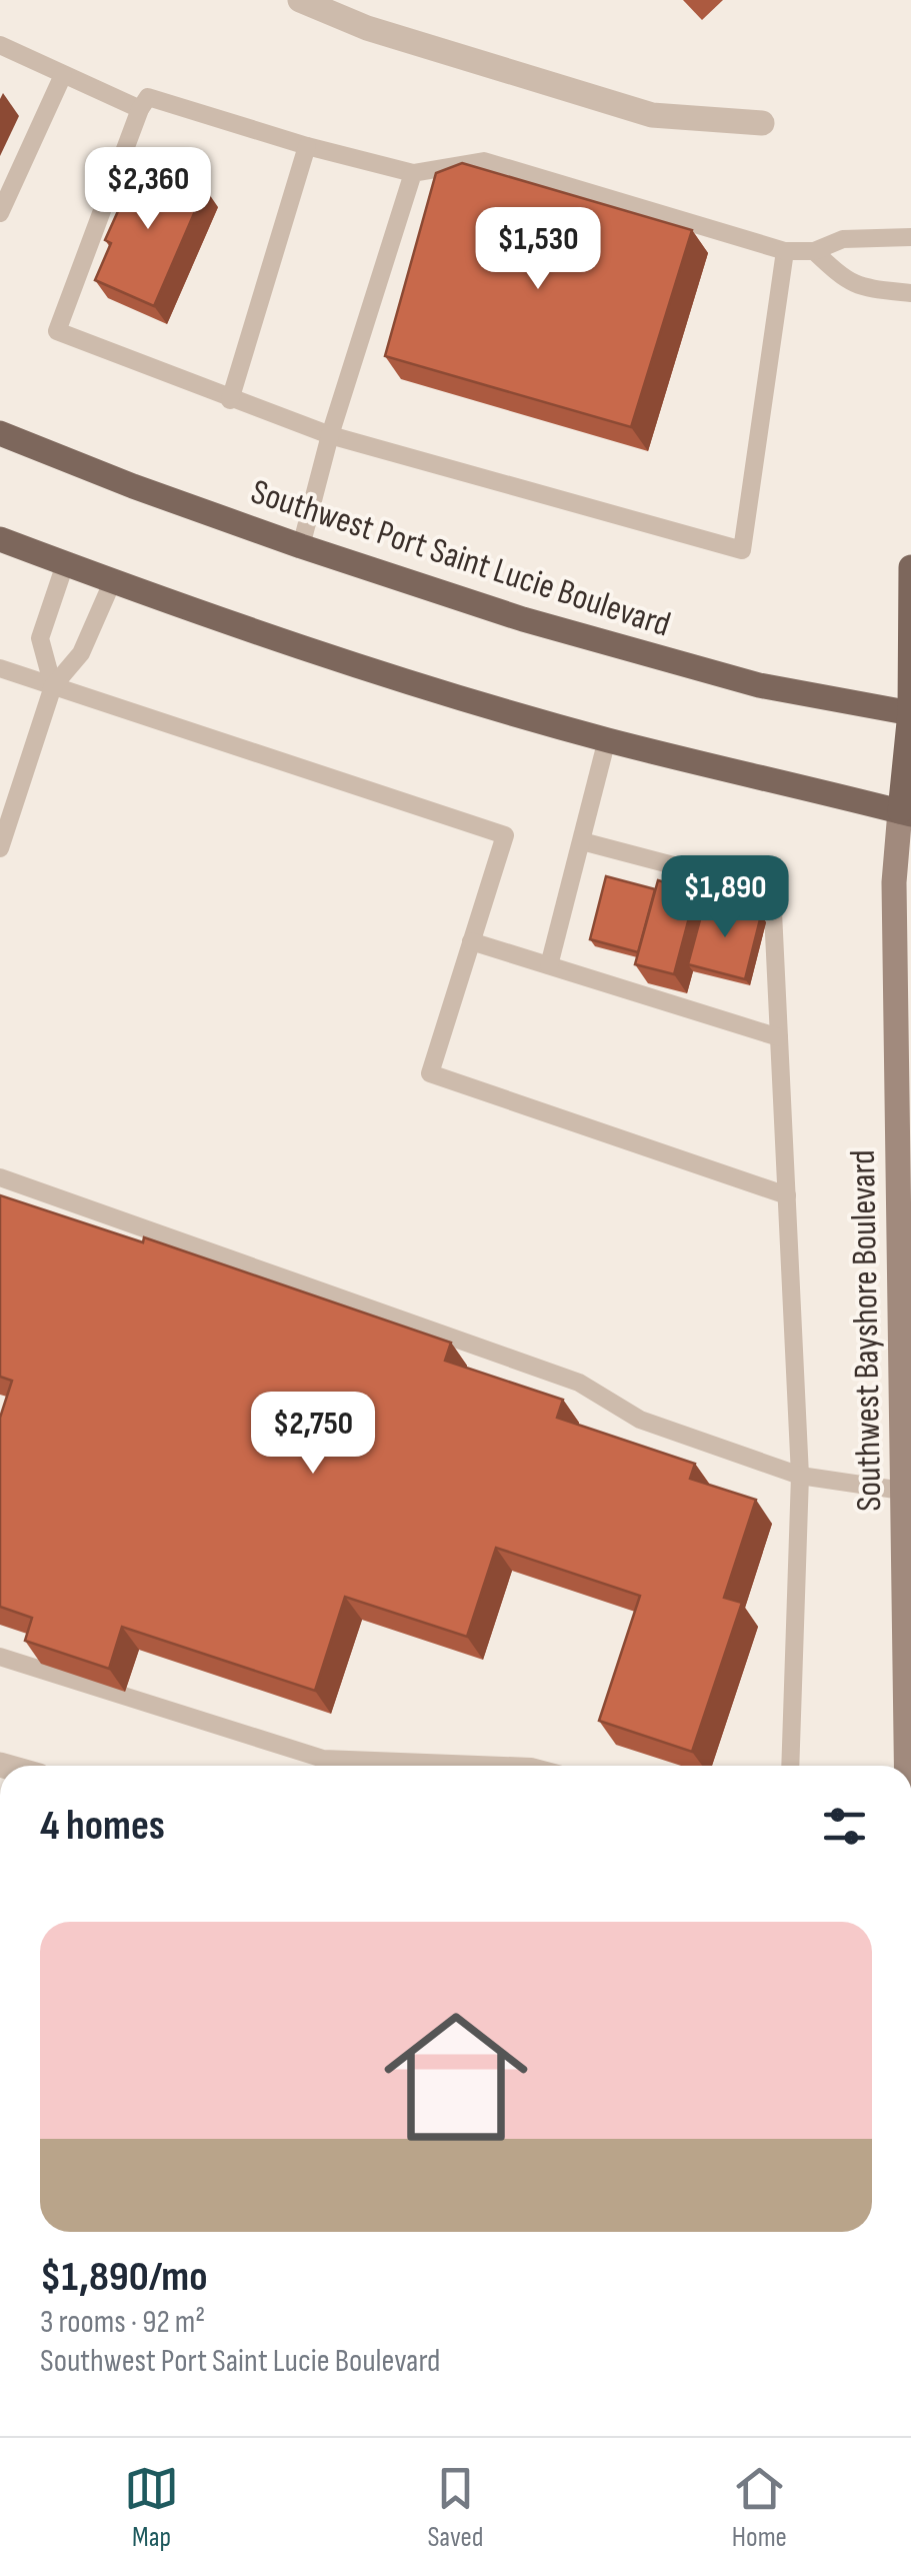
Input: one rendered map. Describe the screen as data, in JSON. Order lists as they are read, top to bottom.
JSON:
{
  "streets": {
    "main road": ["Southwest Port Saint Lucie Boulevard", "Southwest Bayshore Boulevard"]
  },
  "crossings": [
    ["Southwest Port Saint Lucie Boulevard", "Southwest Bayshore Boulevard"]
  ],
  "page": {
    "price": [
      "$2,360",
      "$1,530",
      "$1,890",
      "$2,750"
    ],
    "heading": "4 homes",
    "list": [
      {
        "name": "$1,890/mo",
        "note": "3 rooms · 92 m² · Southwest Port Saint Lucie Boulevard"
      }
    ],
    "tabs": ["Map", "Saved", "Home"]
  }
}
